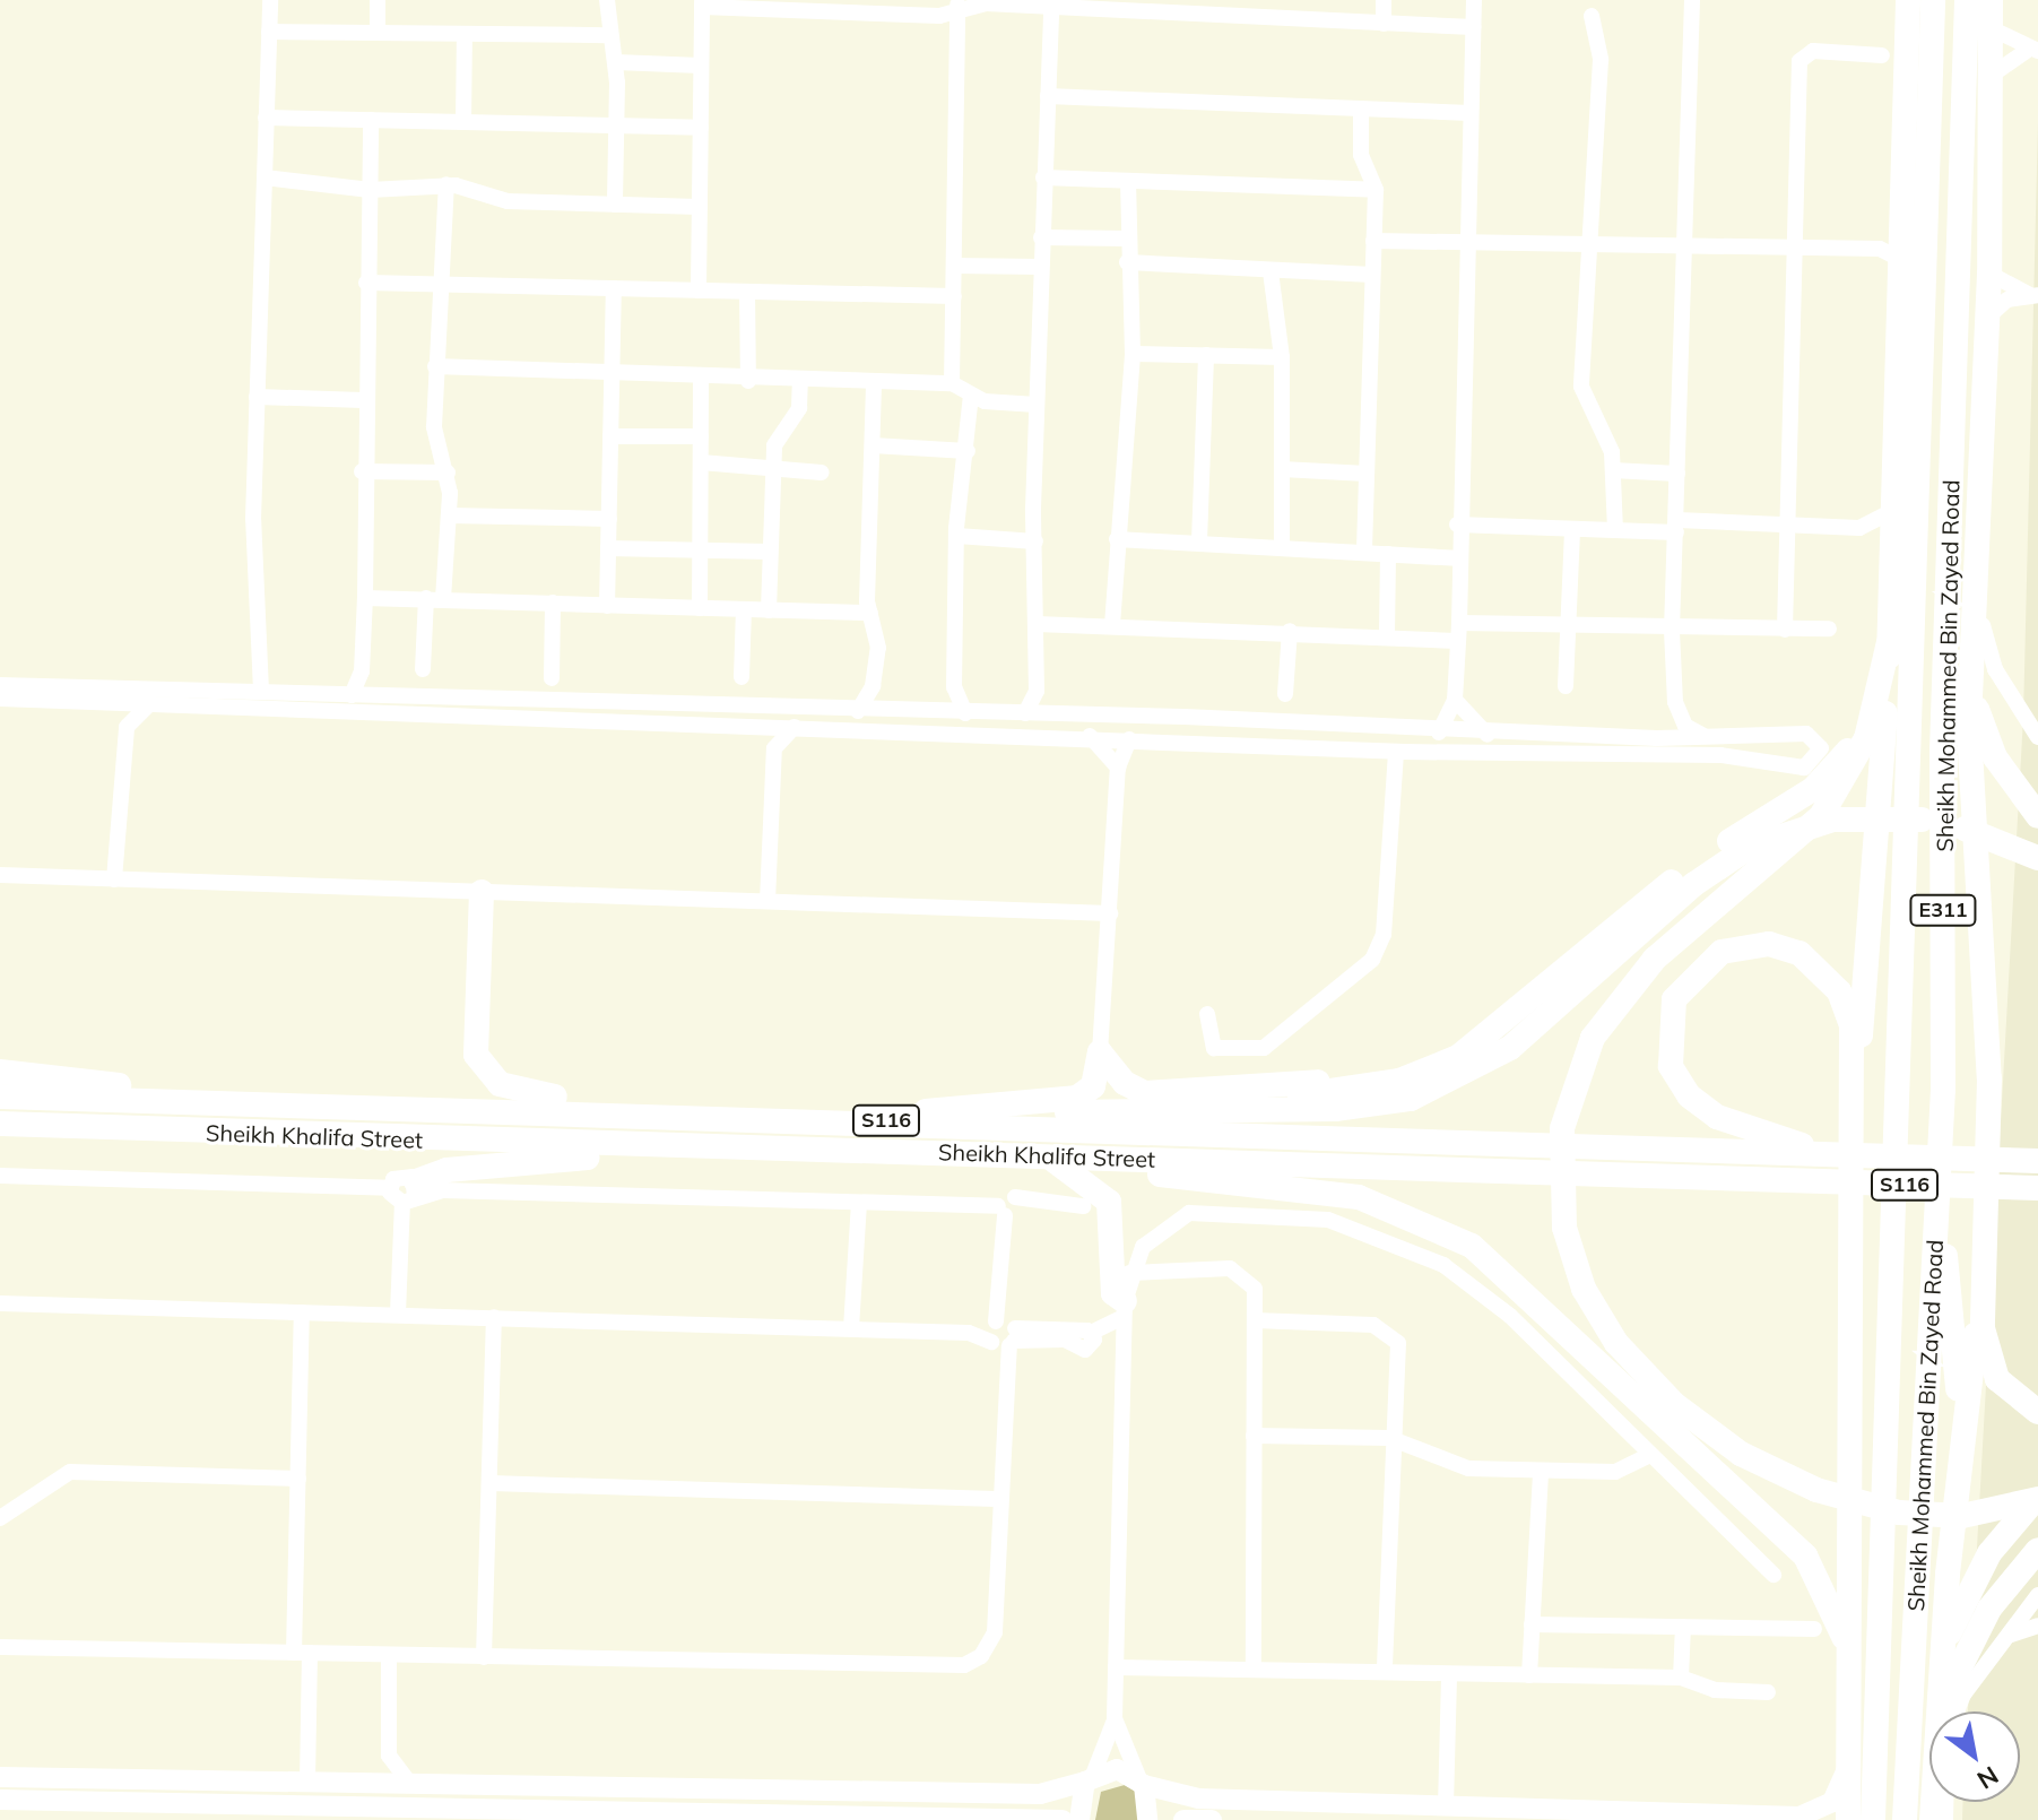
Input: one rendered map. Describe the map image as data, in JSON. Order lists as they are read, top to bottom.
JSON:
{
  "streets": {
    "highway": [
      "Sheikh Mohammed Bin Zayed Road",
      "E311",
      "S116",
      "Sheikh Khalifa Street"
    ]
  },
  "north": "bottom right"
}
